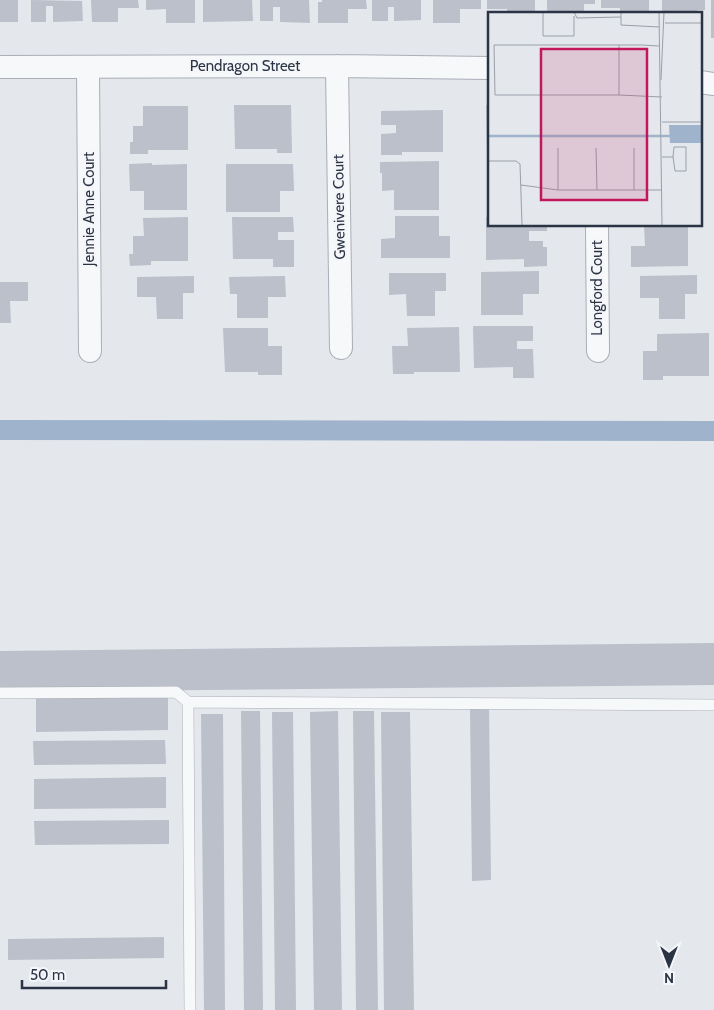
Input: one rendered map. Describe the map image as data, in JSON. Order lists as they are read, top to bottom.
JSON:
{
  "streets": {
    "street": [
      "Pendragon Street",
      "Gwenivere Court",
      "Jennie Anne Court",
      "Longford Court"
    ]
  },
  "crossings": [
    ["Pendragon Street", "Gwenivere Court"],
    ["Pendragon Street", "Jennie Anne Court"]
  ],
  "scale_bar": "50 m",
  "north": "bottom"
}
